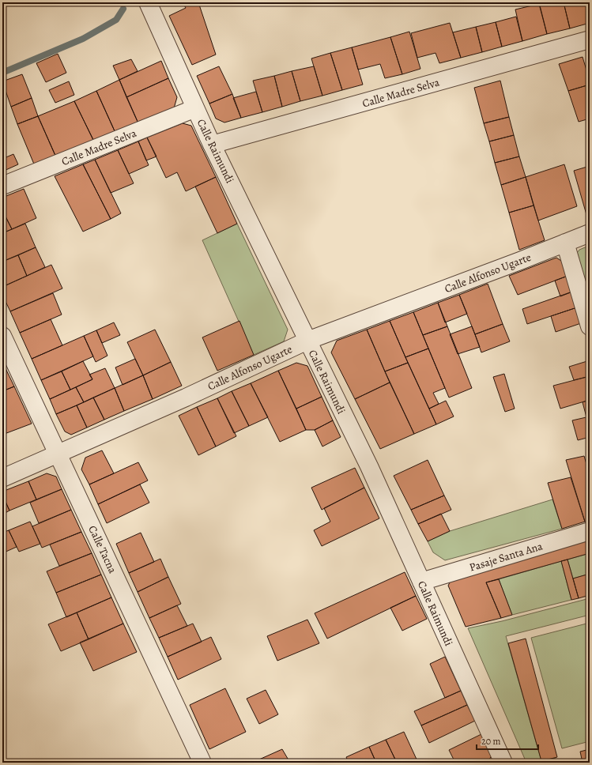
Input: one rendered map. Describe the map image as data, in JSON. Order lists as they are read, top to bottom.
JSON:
{
  "streets": {
    "street": [
      "Calle Madre Selva",
      "Calle Raimundi",
      "Calle Alfonso Ugarte",
      "Calle Tacna",
      "Pasaje Santa Ana"
    ]
  },
  "crossings": [
    ["Calle Madre Selva", "Calle Raimundi"],
    ["Calle Raimundi", "Calle Alfonso Ugarte"],
    ["Calle Raimundi", "Pasaje Santa Ana"],
    ["Calle Alfonso Ugarte", "Calle Tacna"]
  ],
  "scale_bar": "20 m"
}
